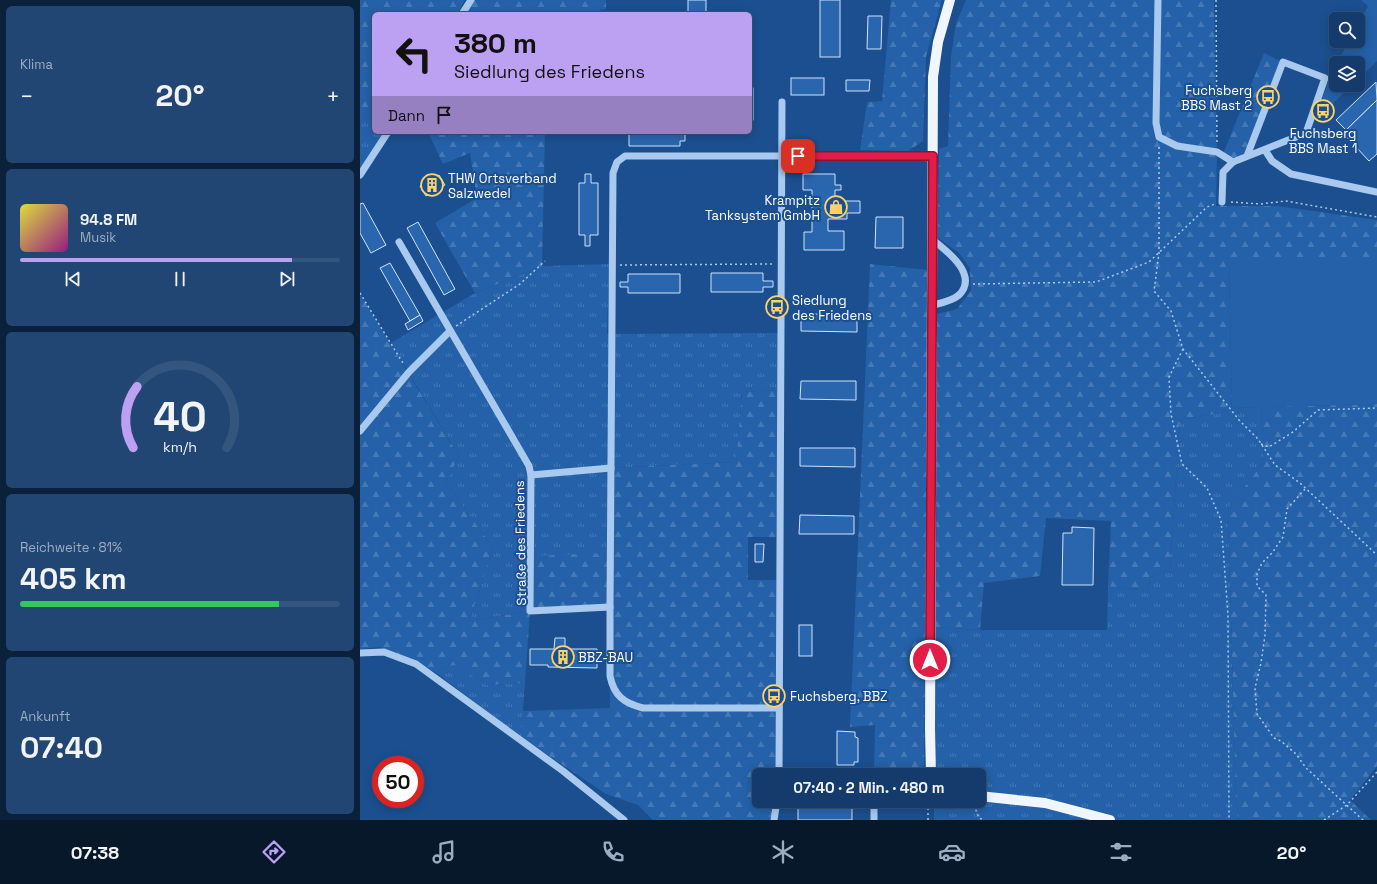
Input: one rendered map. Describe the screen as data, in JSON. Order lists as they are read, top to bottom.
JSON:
{
  "streets": {
    "street": ["Straße des Friedens"]
  },
  "places": {
    "bus stop": [
      "Fuchsberg BBS Mast 2",
      "Fuchsberg BBS Mast 1",
      "Siedlung des Friedens",
      "Fuchsberg, BBZ"
    ],
    "building": ["THW Ortsverband Salzwedel", "BBZ-BAU"],
    "shop": ["Krampitz Tanksystem GmbH"]
  },
  "page": {
    "tile": [
      "Klima",
      ["Reichweite · 81%", "405 km"],
      ["Ankunft", "07:40"]
    ],
    "turn": ["380 m", "Siedlung des Friedens"],
    "heat": ["−", "20°", "+"],
    "then": "Dann",
    "song": ["94.8 FM", "Musik"],
    "limit": "50",
    "trip": "07:40 · 2 Min. · 480 m",
    "tabs": ["07:38", "20°"],
    "gauge": ["40", "km/h"]
  }
}
